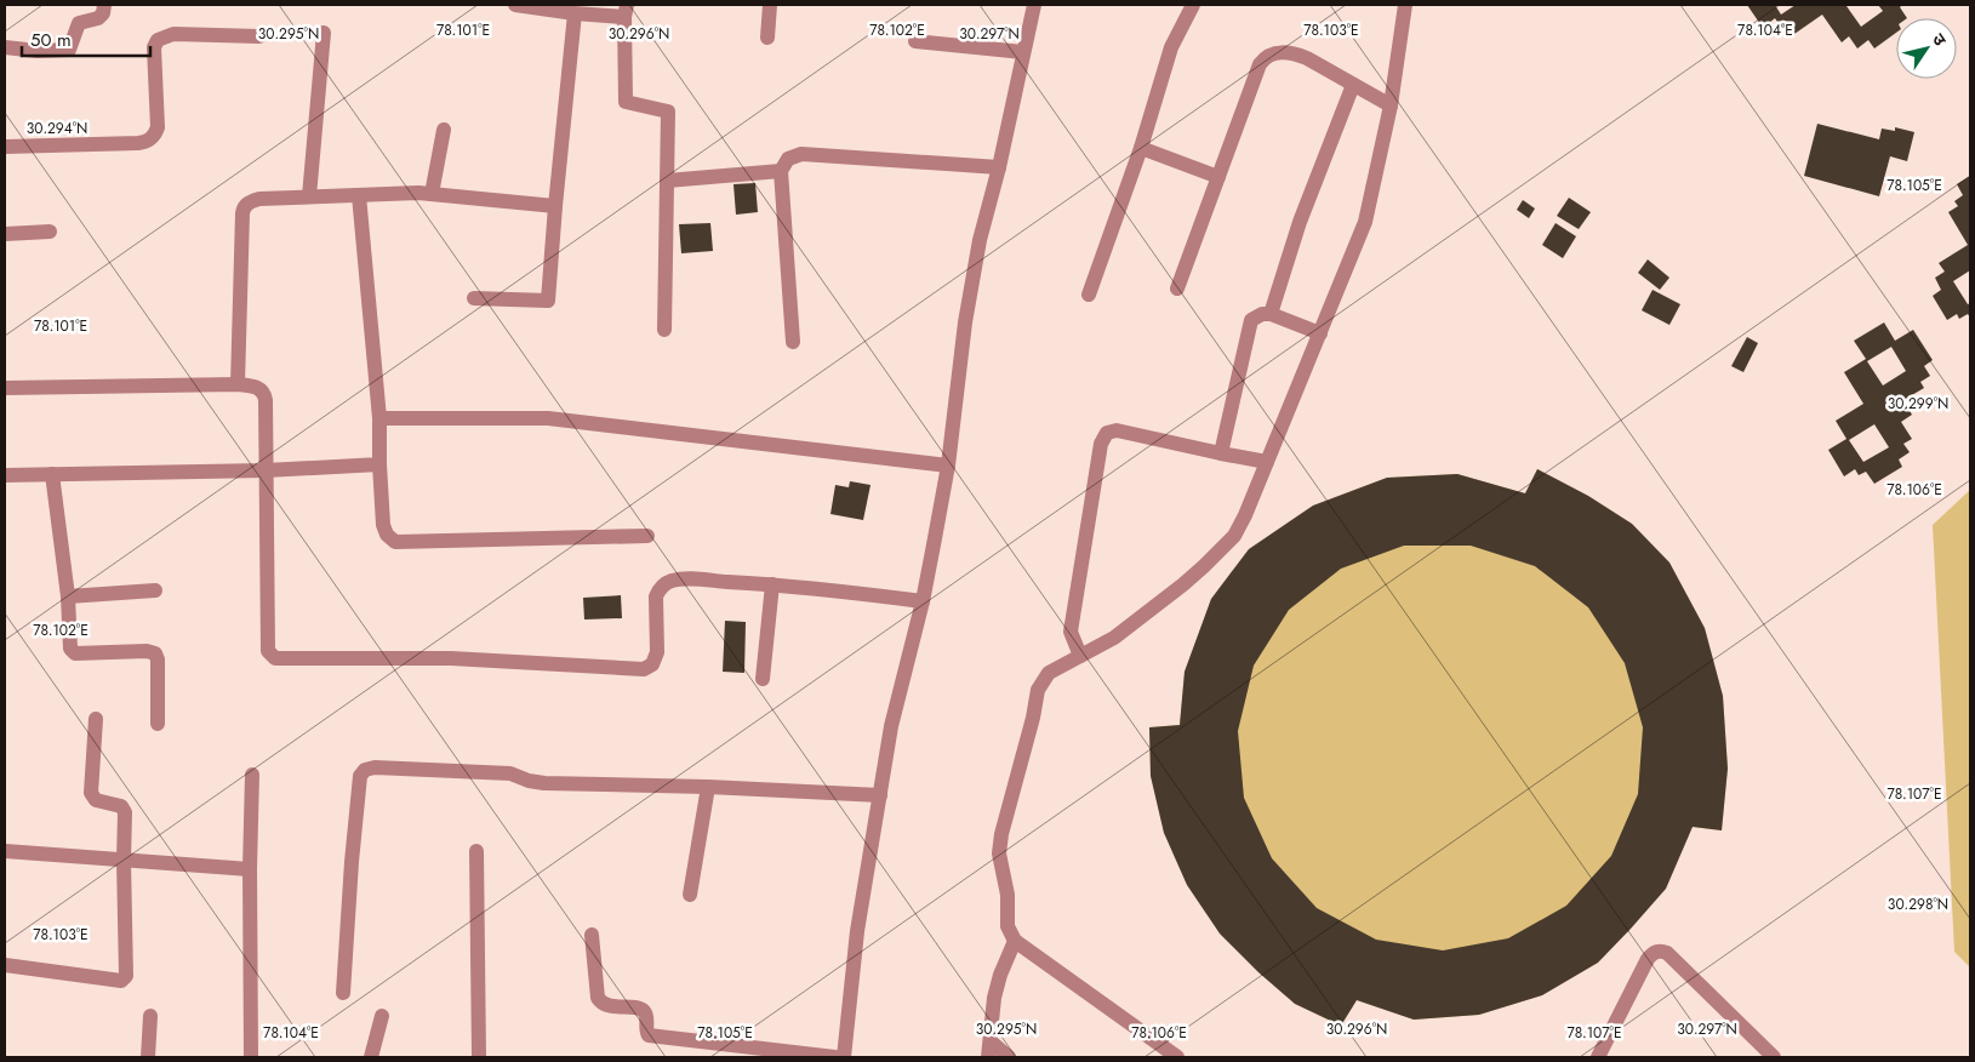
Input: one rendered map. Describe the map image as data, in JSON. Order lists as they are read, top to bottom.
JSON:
{
  "scale_bar": "50 m",
  "north": "top right",
  "coordinates": [
    "78.101°E",
    "78.102°E",
    "78.103°E",
    "78.104°E",
    "30.295°N",
    "30.296°N",
    "30.297°N",
    "30.294°N",
    "78.105°E",
    "30.299°N",
    "78.106°E",
    "78.107°E",
    "30.298°N"
  ]
}
